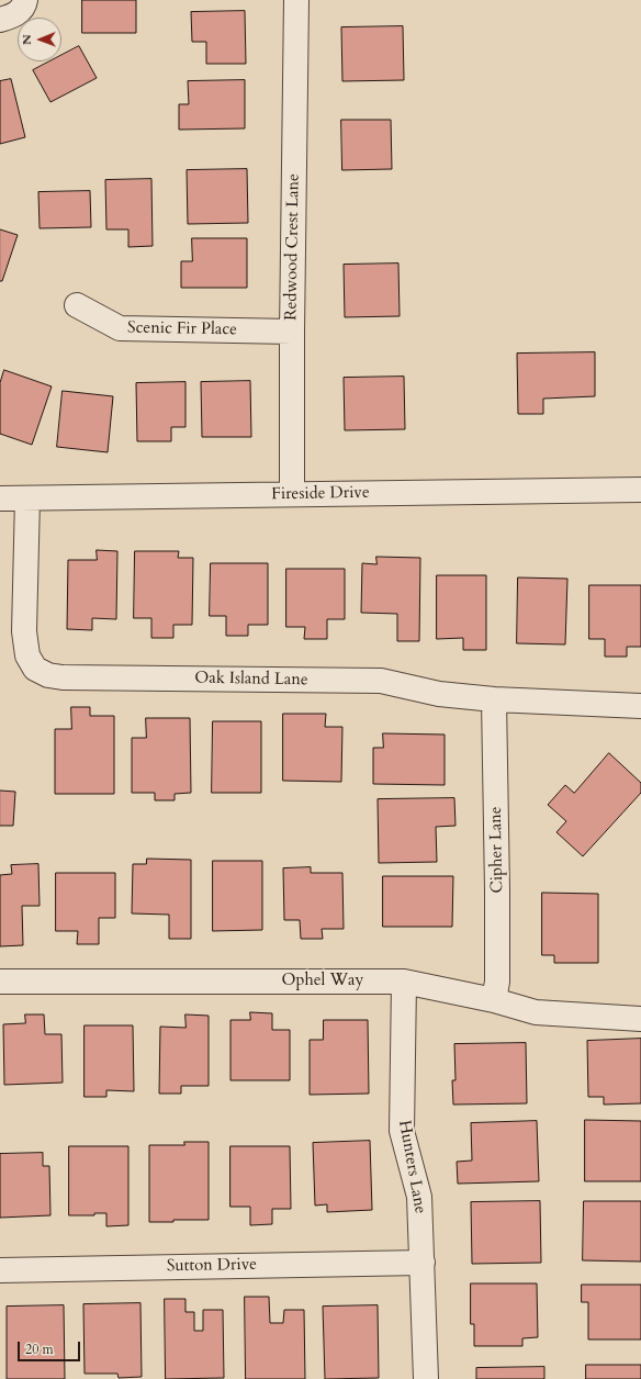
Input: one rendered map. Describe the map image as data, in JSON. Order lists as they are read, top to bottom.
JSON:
{
  "streets": {
    "street": [
      "Redwood Crest Lane",
      "Scenic Fir Place",
      "Fireside Drive",
      "Oak Island Lane",
      "Cipher Lane",
      "Ophel Way",
      "Hunters Lane",
      "Sutton Drive"
    ]
  },
  "crossings": [
    ["Redwood Crest Lane", "Scenic Fir Place"],
    ["Redwood Crest Lane", "Fireside Drive"],
    ["Fireside Drive", "Oak Island Lane"],
    ["Oak Island Lane", "Cipher Lane"],
    ["Cipher Lane", "Ophel Way"],
    ["Ophel Way", "Hunters Lane"],
    ["Hunters Lane", "Sutton Drive"]
  ],
  "scale_bar": "20 m",
  "north": "left"
}
